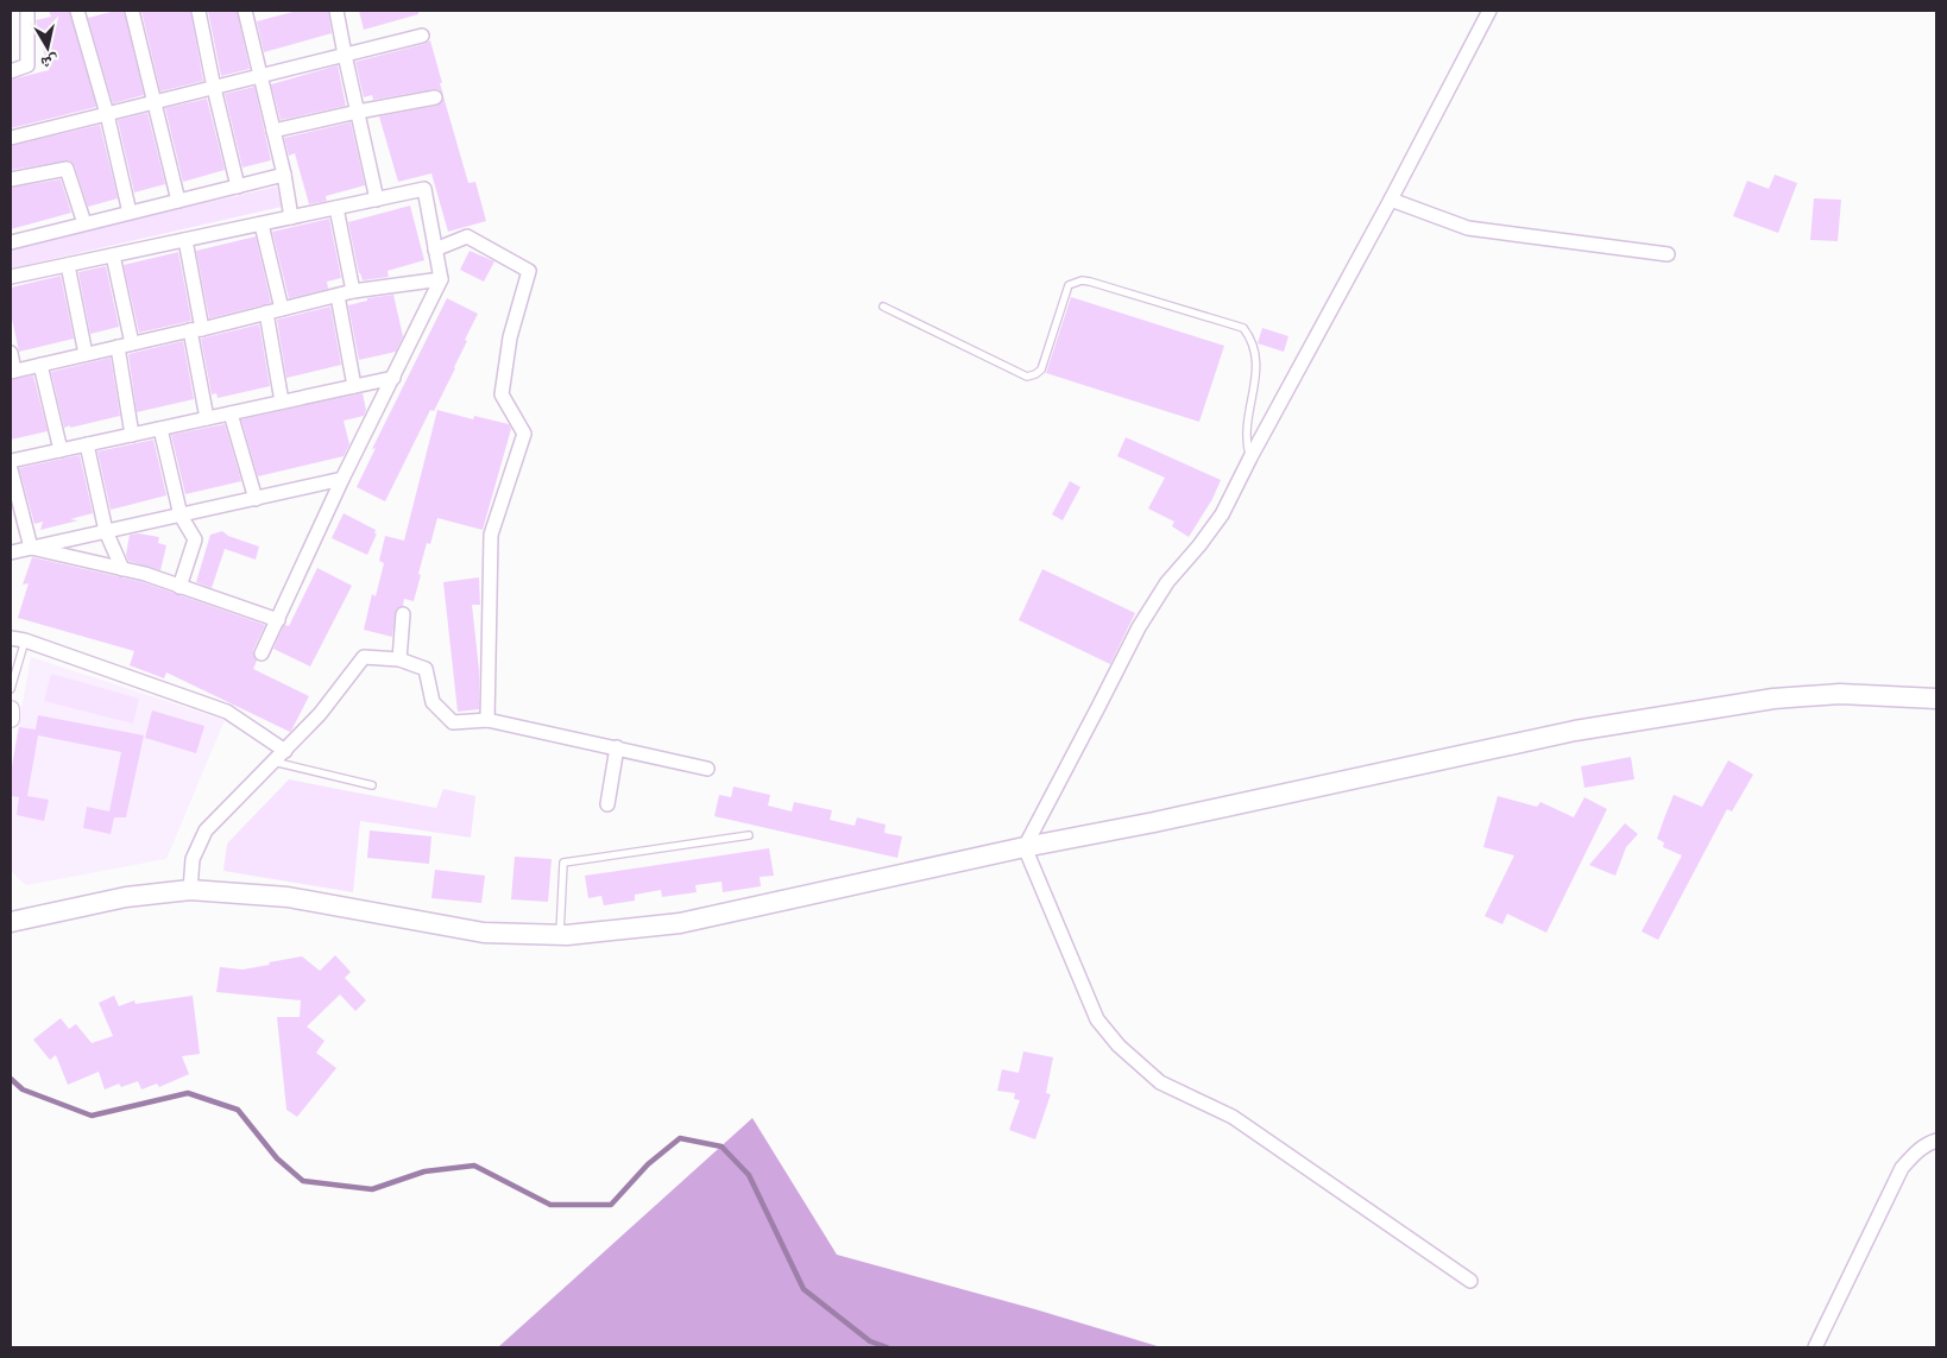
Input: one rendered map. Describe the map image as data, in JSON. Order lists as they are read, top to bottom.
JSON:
{
  "north": "bottom"
}
